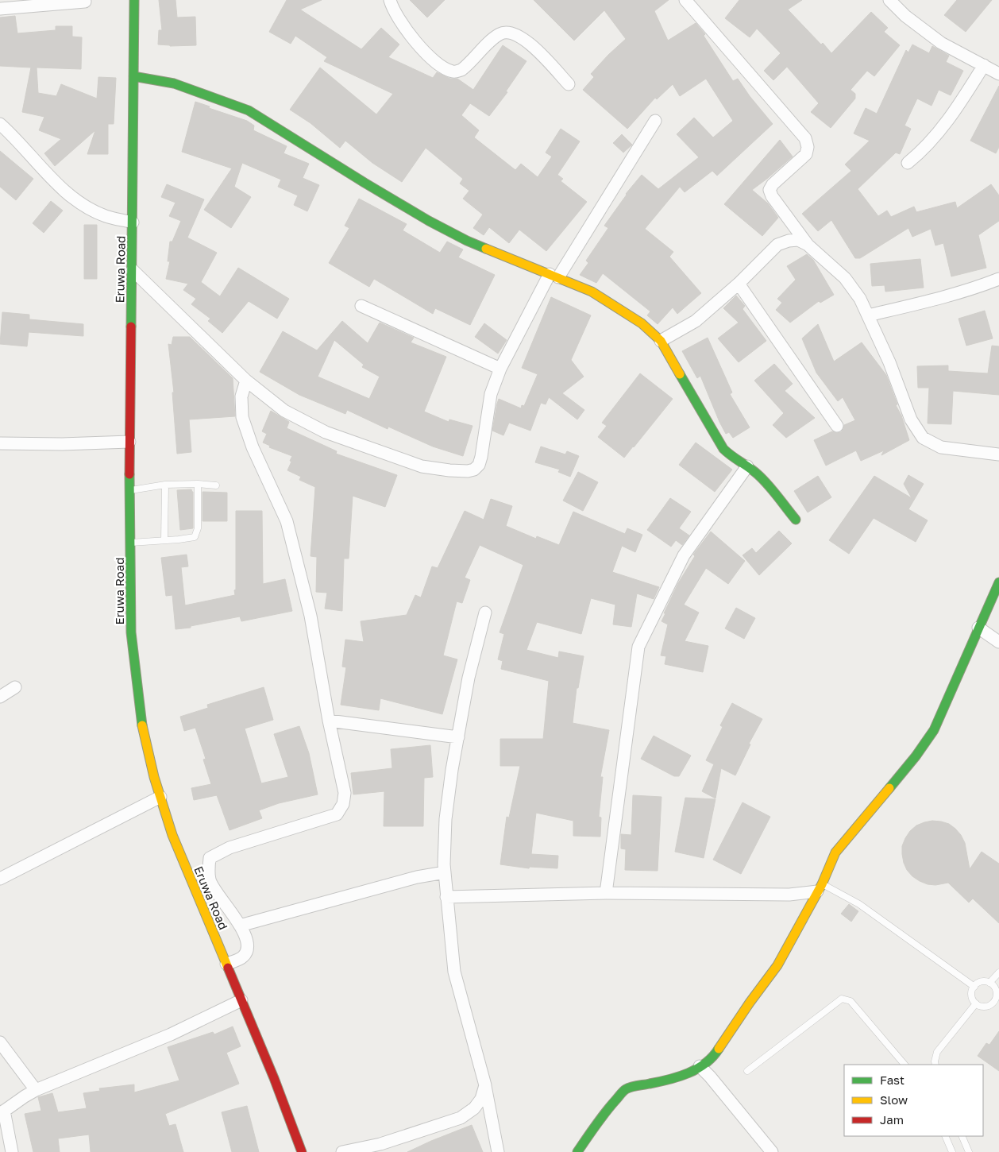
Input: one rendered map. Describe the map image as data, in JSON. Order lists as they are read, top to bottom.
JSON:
{
  "streets": {
    "street": ["Eruwa Road"]
  },
  "legend": ["Fast", "Slow", "Jam"]
}
